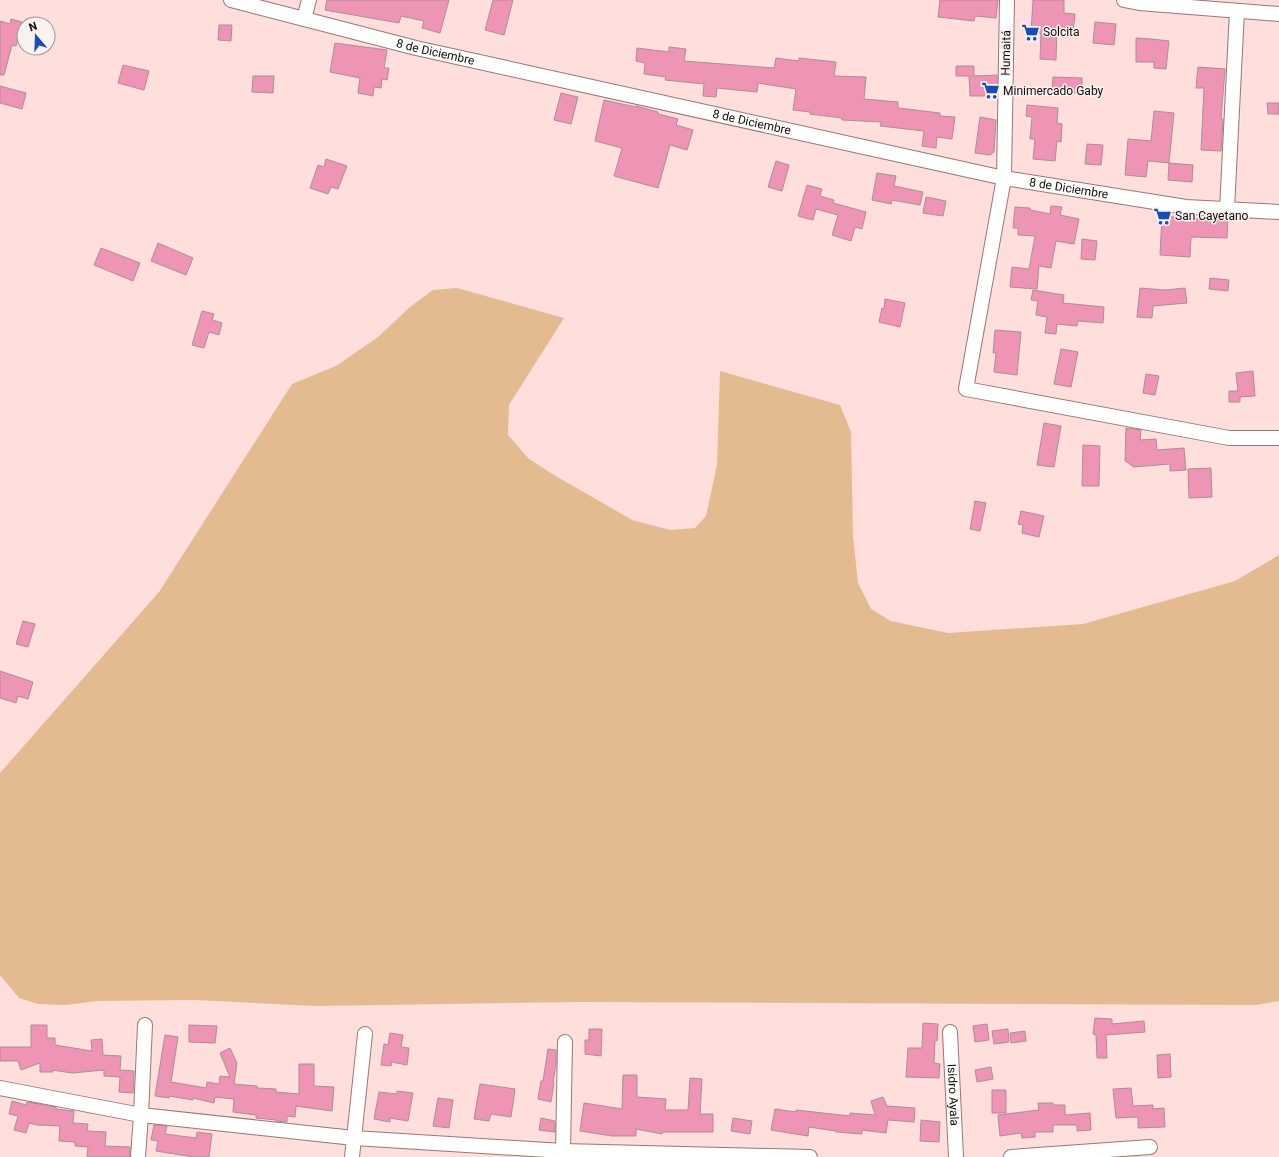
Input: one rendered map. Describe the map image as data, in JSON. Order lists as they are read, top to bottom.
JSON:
{
  "streets": {
    "street": ["8 de Diciembre", "Humaitá", "Isidro Ayala"]
  },
  "crossings": [
    ["8 de Diciembre", "Humaitá"]
  ],
  "places": {
    "supermarket": ["Solcita", "Minimercado Gaby", "San Cayetano"]
  },
  "north": "top"
}
